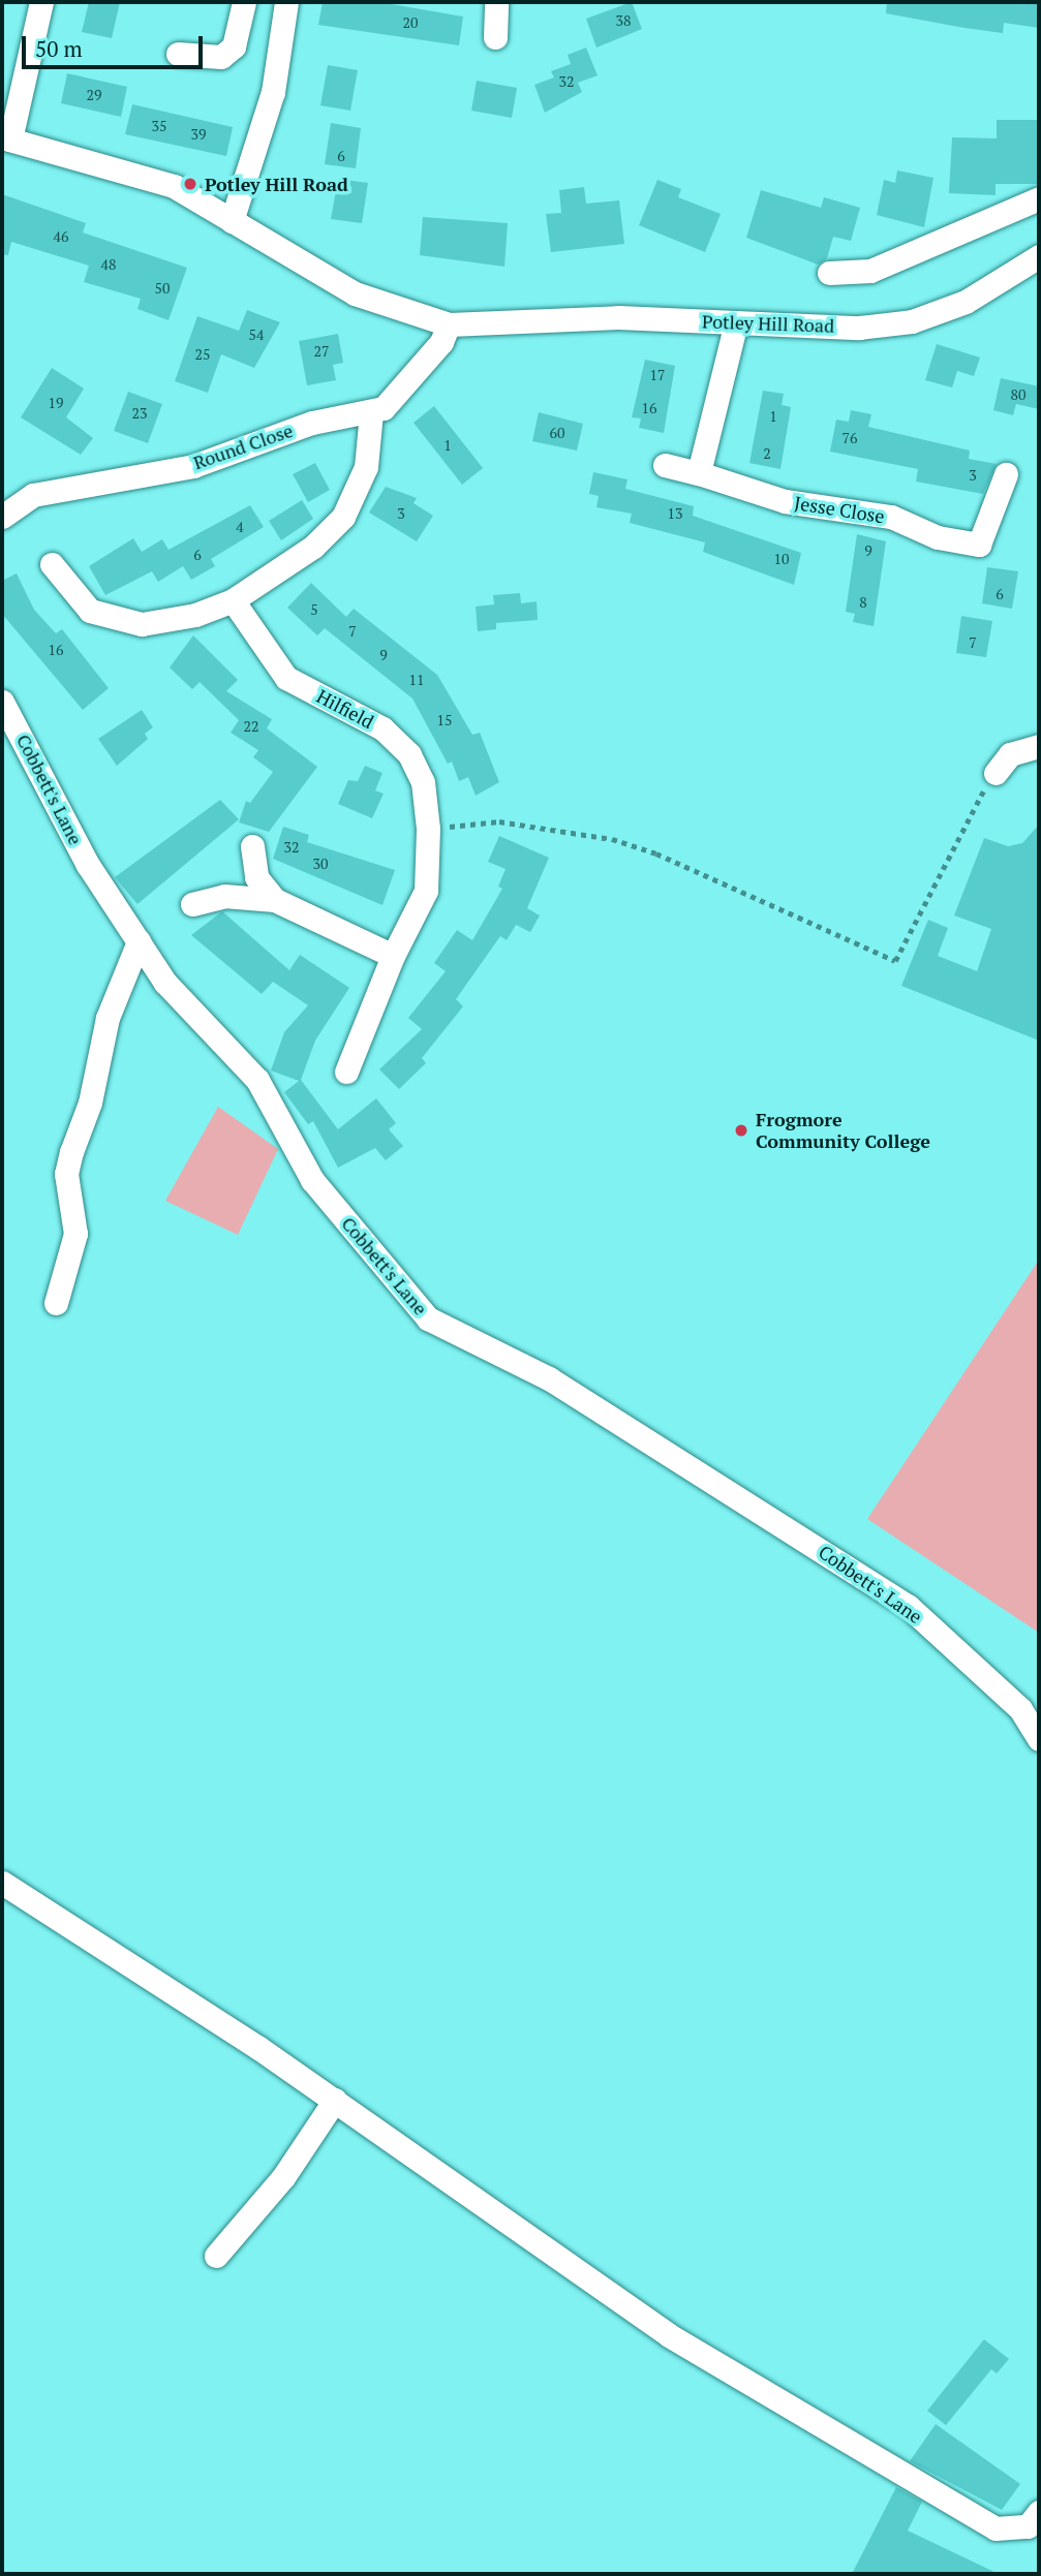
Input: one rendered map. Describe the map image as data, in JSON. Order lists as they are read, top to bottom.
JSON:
{
  "streets": {
    "street": [
      "Potley Hill Road",
      "Round Close",
      "Jesse Close",
      "Hilfield",
      "Cobbett's Lane"
    ]
  },
  "crossings": [
    ["Potley Hill Road", "Round Close"]
  ],
  "places": ["Potley Hill Road", "Frogmore Community College"],
  "house_numbers": [
    "38",
    "20",
    "32",
    "29",
    "35",
    "39",
    "6",
    "46",
    "48",
    "50",
    "54",
    "27",
    "25",
    "17",
    "80",
    "19",
    "16",
    "23",
    "1",
    "60",
    "76",
    "1",
    "2",
    "3",
    "3",
    "13",
    "4",
    "9",
    "6",
    "10",
    "6",
    "8",
    "5",
    "7",
    "7",
    "16",
    "9",
    "11",
    "15",
    "22",
    "32",
    "30"
  ],
  "scale_bar": "50 m"
}
